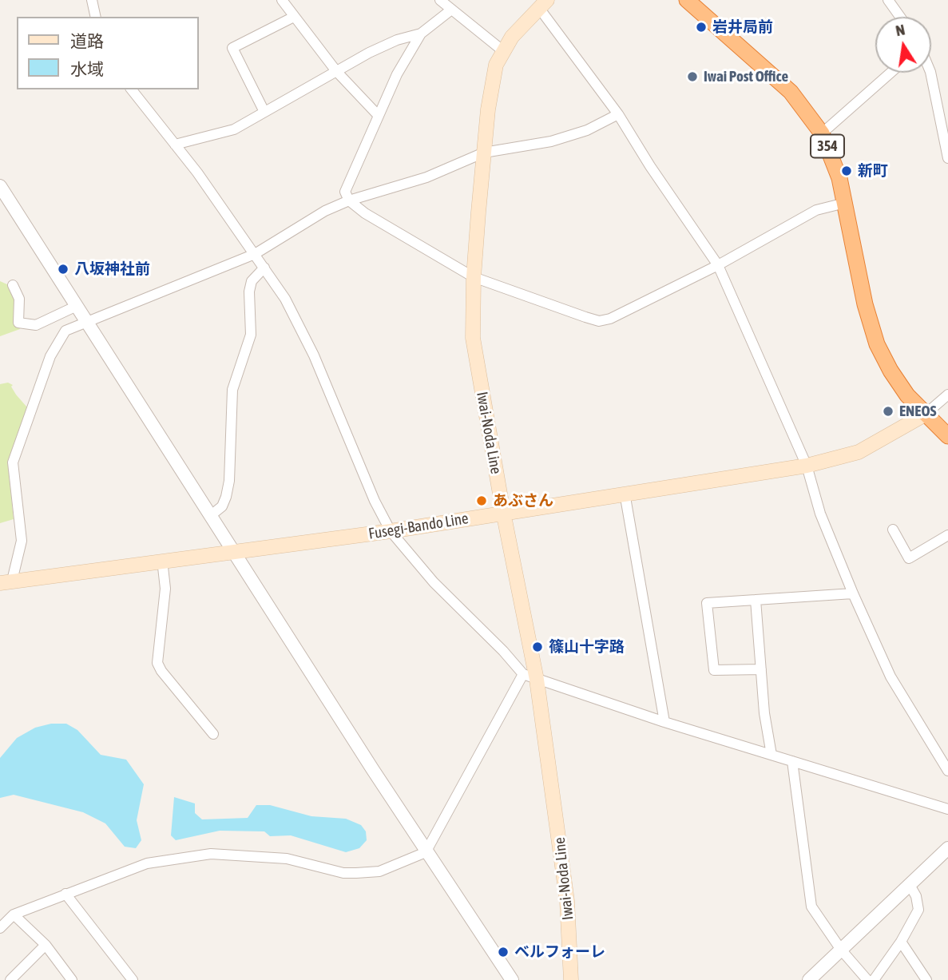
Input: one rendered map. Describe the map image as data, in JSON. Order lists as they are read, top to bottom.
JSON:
{
  "streets": {
    "highway": ["354"],
    "main road": ["Iwai-Noda Line", "Fusegi-Bando Line"]
  },
  "crossings": [
    ["354", "Fusegi-Bando Line"],
    ["Iwai-Noda Line", "Fusegi-Bando Line"]
  ],
  "places": [
    "岩井局前",
    "Iwai Post Office",
    "新町",
    "八坂神社前",
    "ENEOS",
    "あぶさん",
    "篠山十字路",
    "ベルフォーレ"
  ],
  "legend": ["道路", "水域"],
  "north": "top"
}
